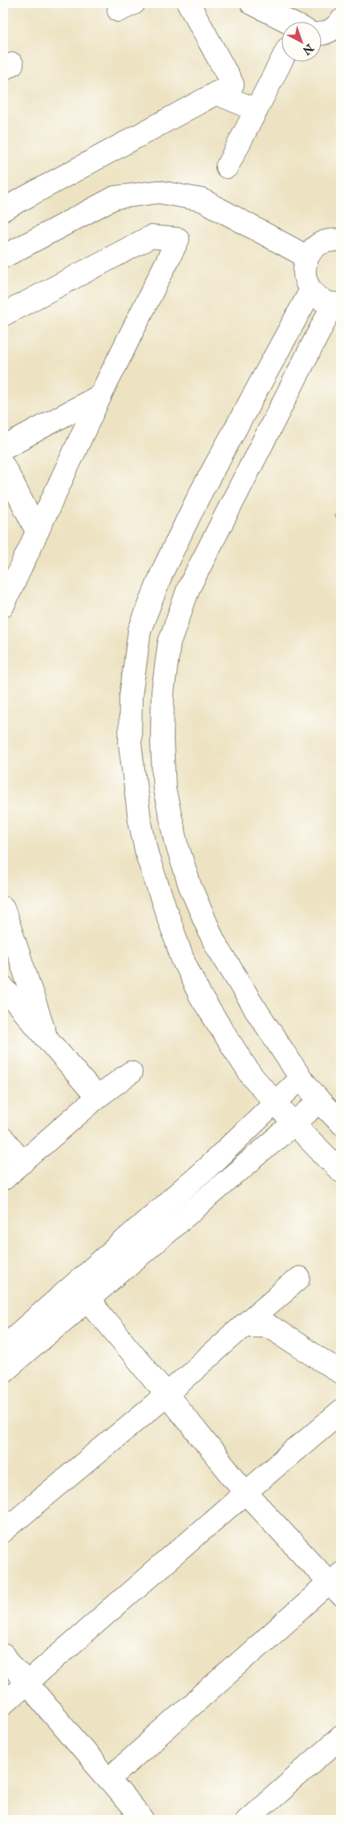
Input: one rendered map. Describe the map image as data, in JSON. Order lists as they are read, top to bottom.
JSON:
{
  "north": "bottom right"
}
